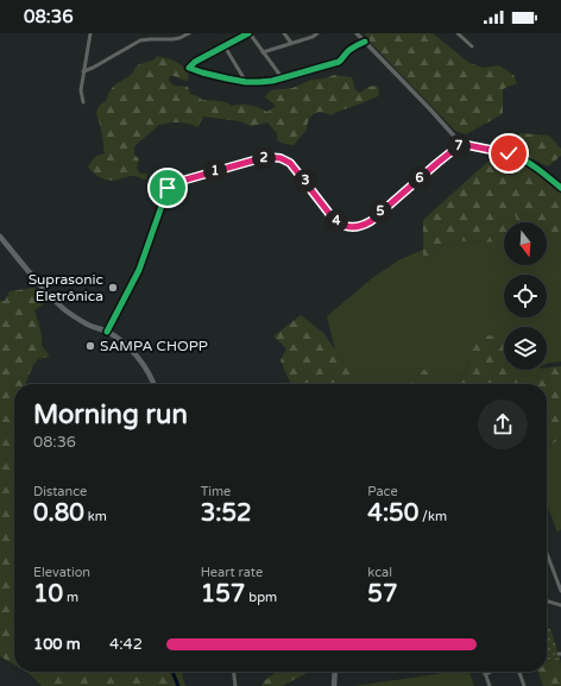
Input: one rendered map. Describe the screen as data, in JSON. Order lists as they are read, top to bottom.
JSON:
{
  "places": ["Suprasonic Eletrônica", "SAMPA CHOPP"],
  "north": "bottom",
  "page": {
    "status": "08:36",
    "pins": [
      "7",
      "2",
      "1",
      "6",
      "3",
      "5",
      "4"
    ],
    "heading": ["Morning run", "08:36"],
    "stats": [
      ["Distance", "0.80 km"],
      ["Time", "3:52"],
      ["Pace", "4:50 /km"],
      ["Elevation", "10 m"],
      ["Heart rate", "157 bpm"],
      ["kcal", "57"]
    ],
    "list": [
      {
        "name": "100 m",
        "note": "4:42"
      }
    ]
  }
}
